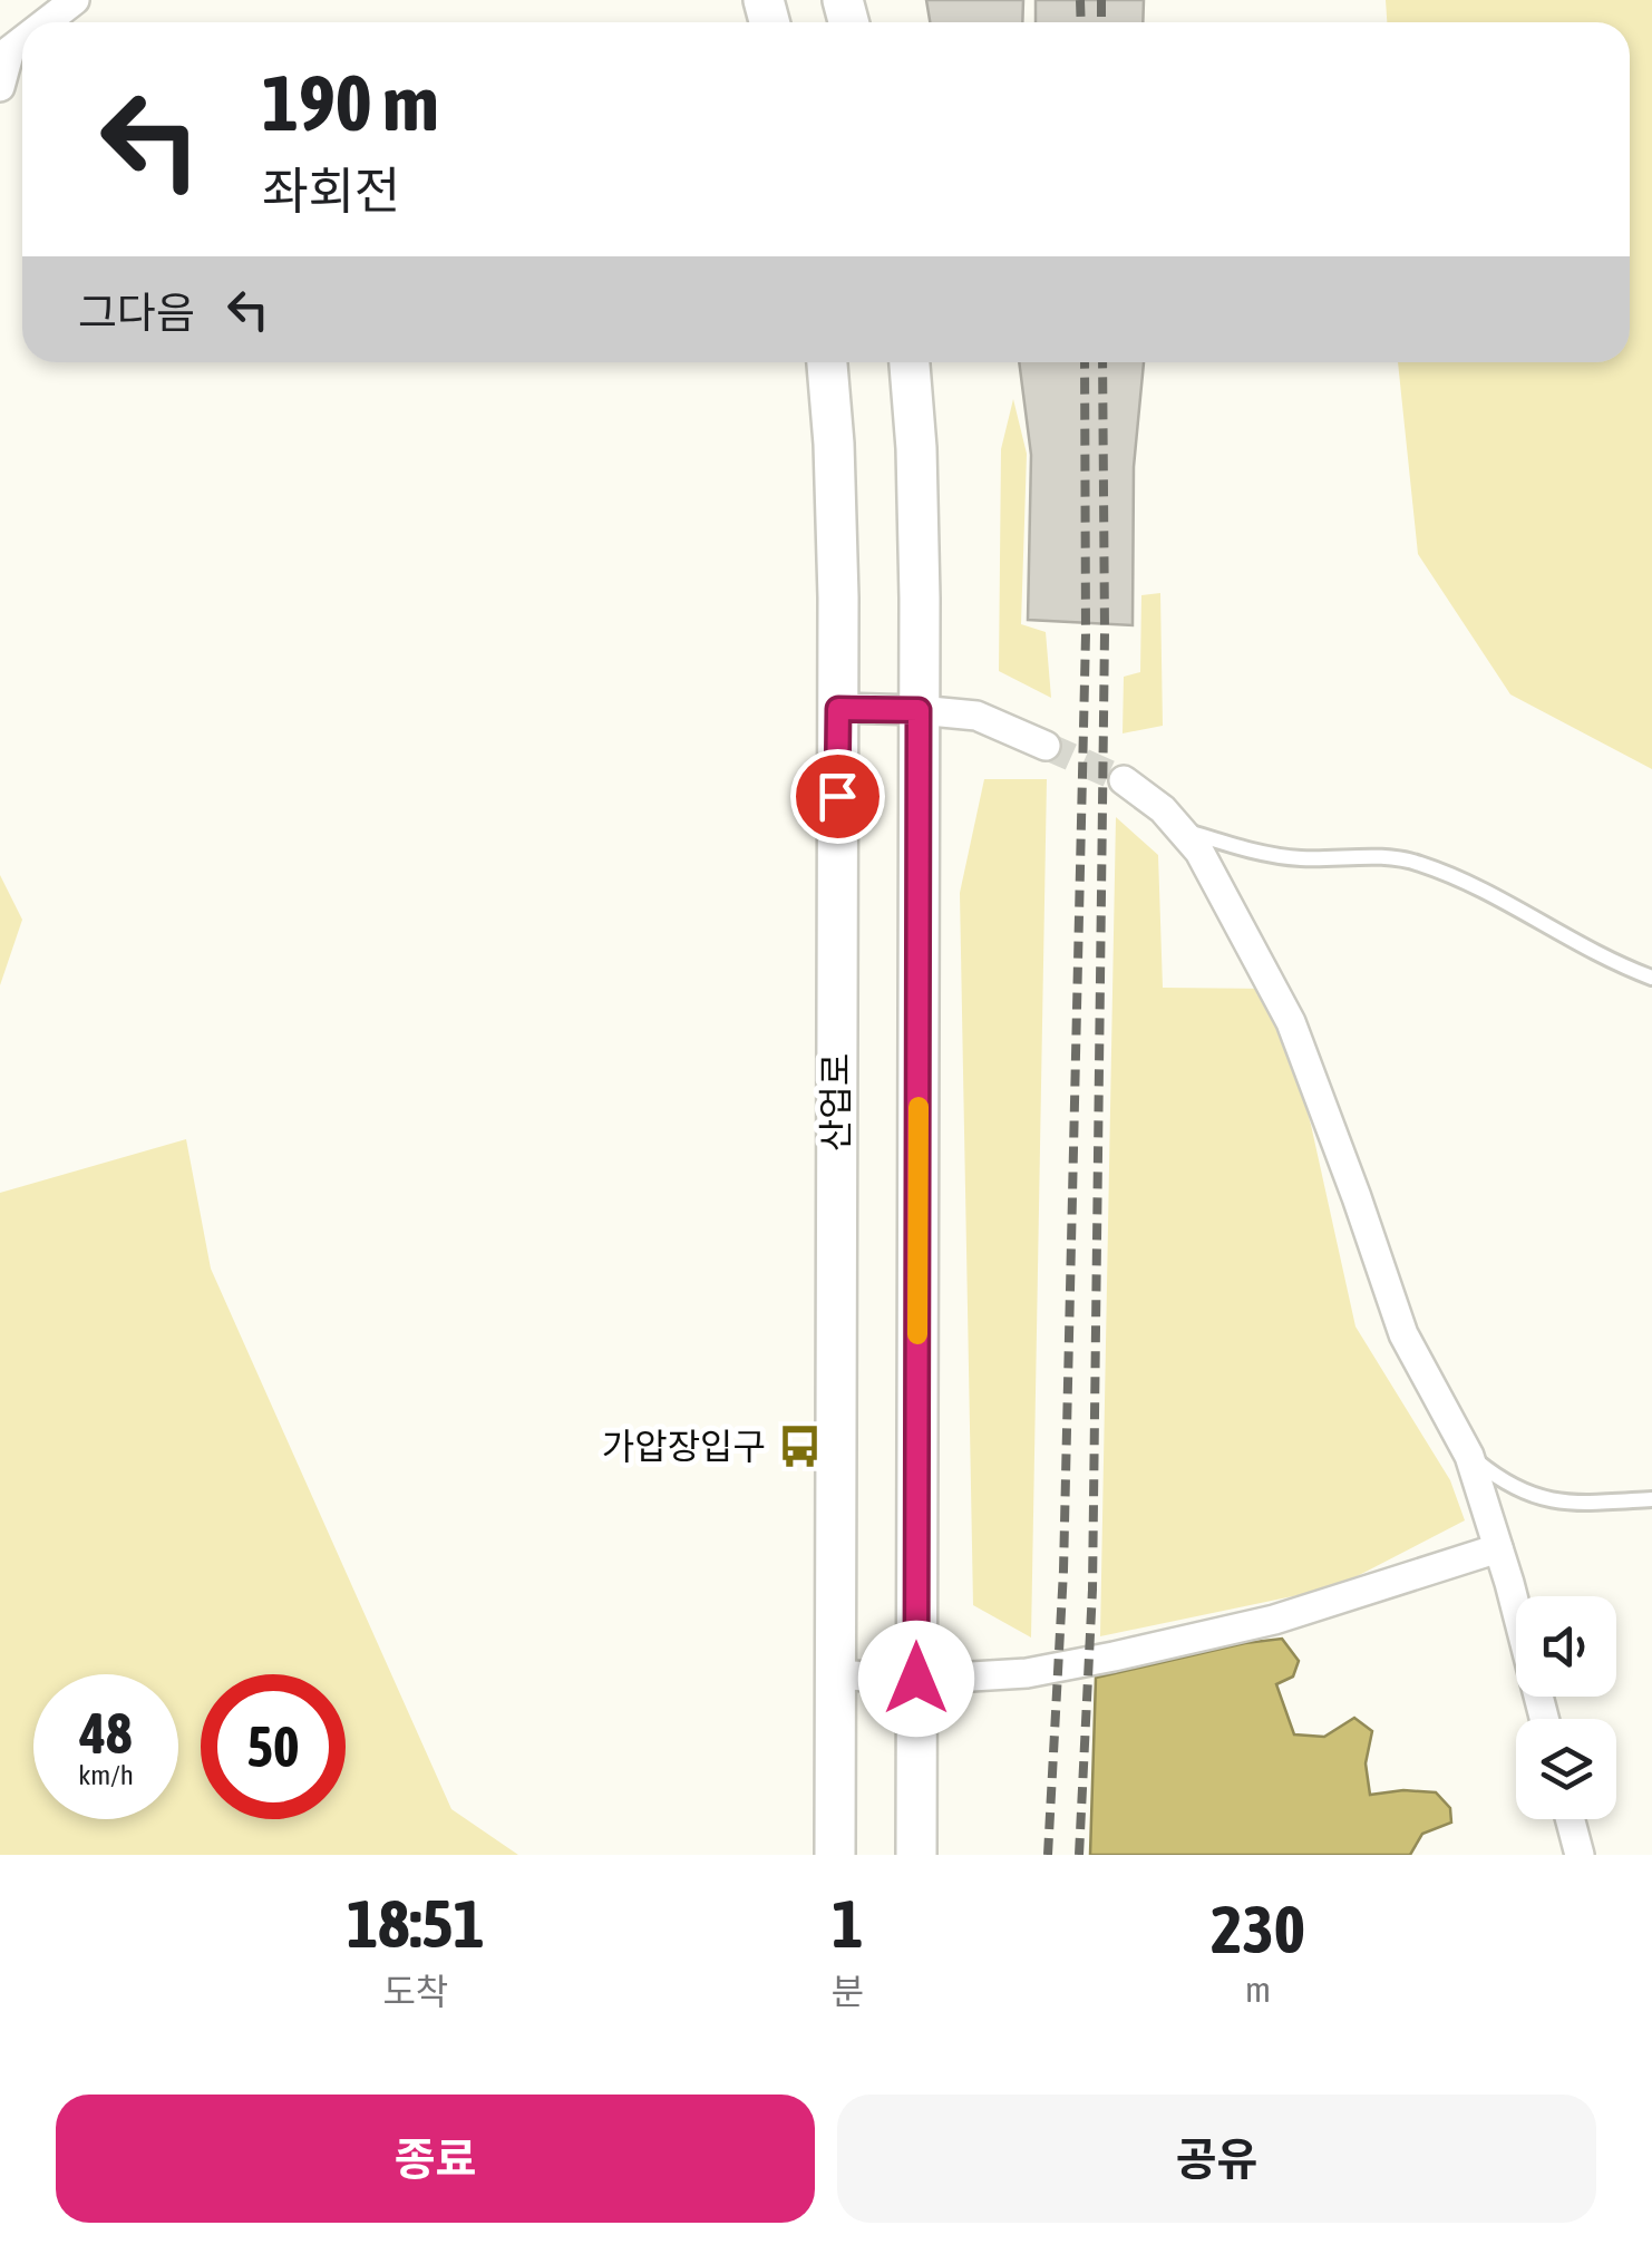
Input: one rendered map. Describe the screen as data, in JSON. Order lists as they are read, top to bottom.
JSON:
{
  "streets": {
    "main road": ["산업로"]
  },
  "places": {
    "bus stop": ["가압장입구"]
  },
  "page": {
    "turn": ["190 m", "좌회전"],
    "then": "그다음",
    "speed": "48 km/h",
    "limit": "50",
    "eta": [
      "18:51",
      "도착",
      "1",
      "분",
      "230",
      "m"
    ],
    "buttons": ["종료", "공유"]
  }
}
